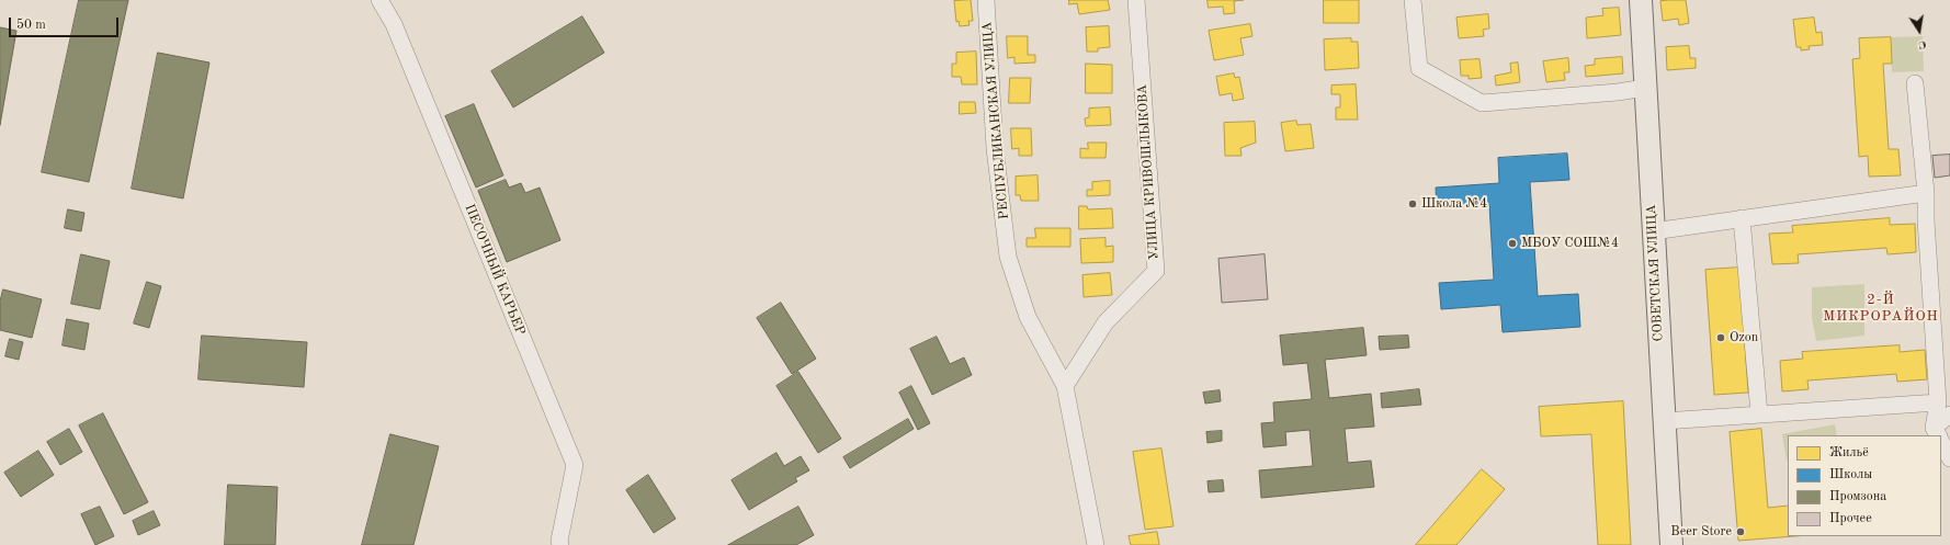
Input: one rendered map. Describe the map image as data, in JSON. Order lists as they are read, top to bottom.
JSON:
{
  "streets": {
    "main road": ["СОВЕТСКАЯ УЛИЦА"],
    "street": ["РЕСПУБЛИКАНСКАЯ УЛИЦА", "УЛИЦА КРИВОШЛЫКОВА", "ПЕСОЧНЫЙ КАРЬЕР"]
  },
  "crossings": [
    ["РЕСПУБЛИКАНСКАЯ УЛИЦА", "УЛИЦА КРИВОШЛЫКОВА"]
  ],
  "districts": ["2-Й МИКРОРАЙОН"],
  "places": [
    "Школа №4",
    "МБОУ СОШ№4",
    "Ozon",
    "Beer Store"
  ],
  "legend": [
    "Жильё",
    "Школы",
    "Промзона",
    "Прочее"
  ],
  "scale_bar": "50 m",
  "north": "bottom"
}
